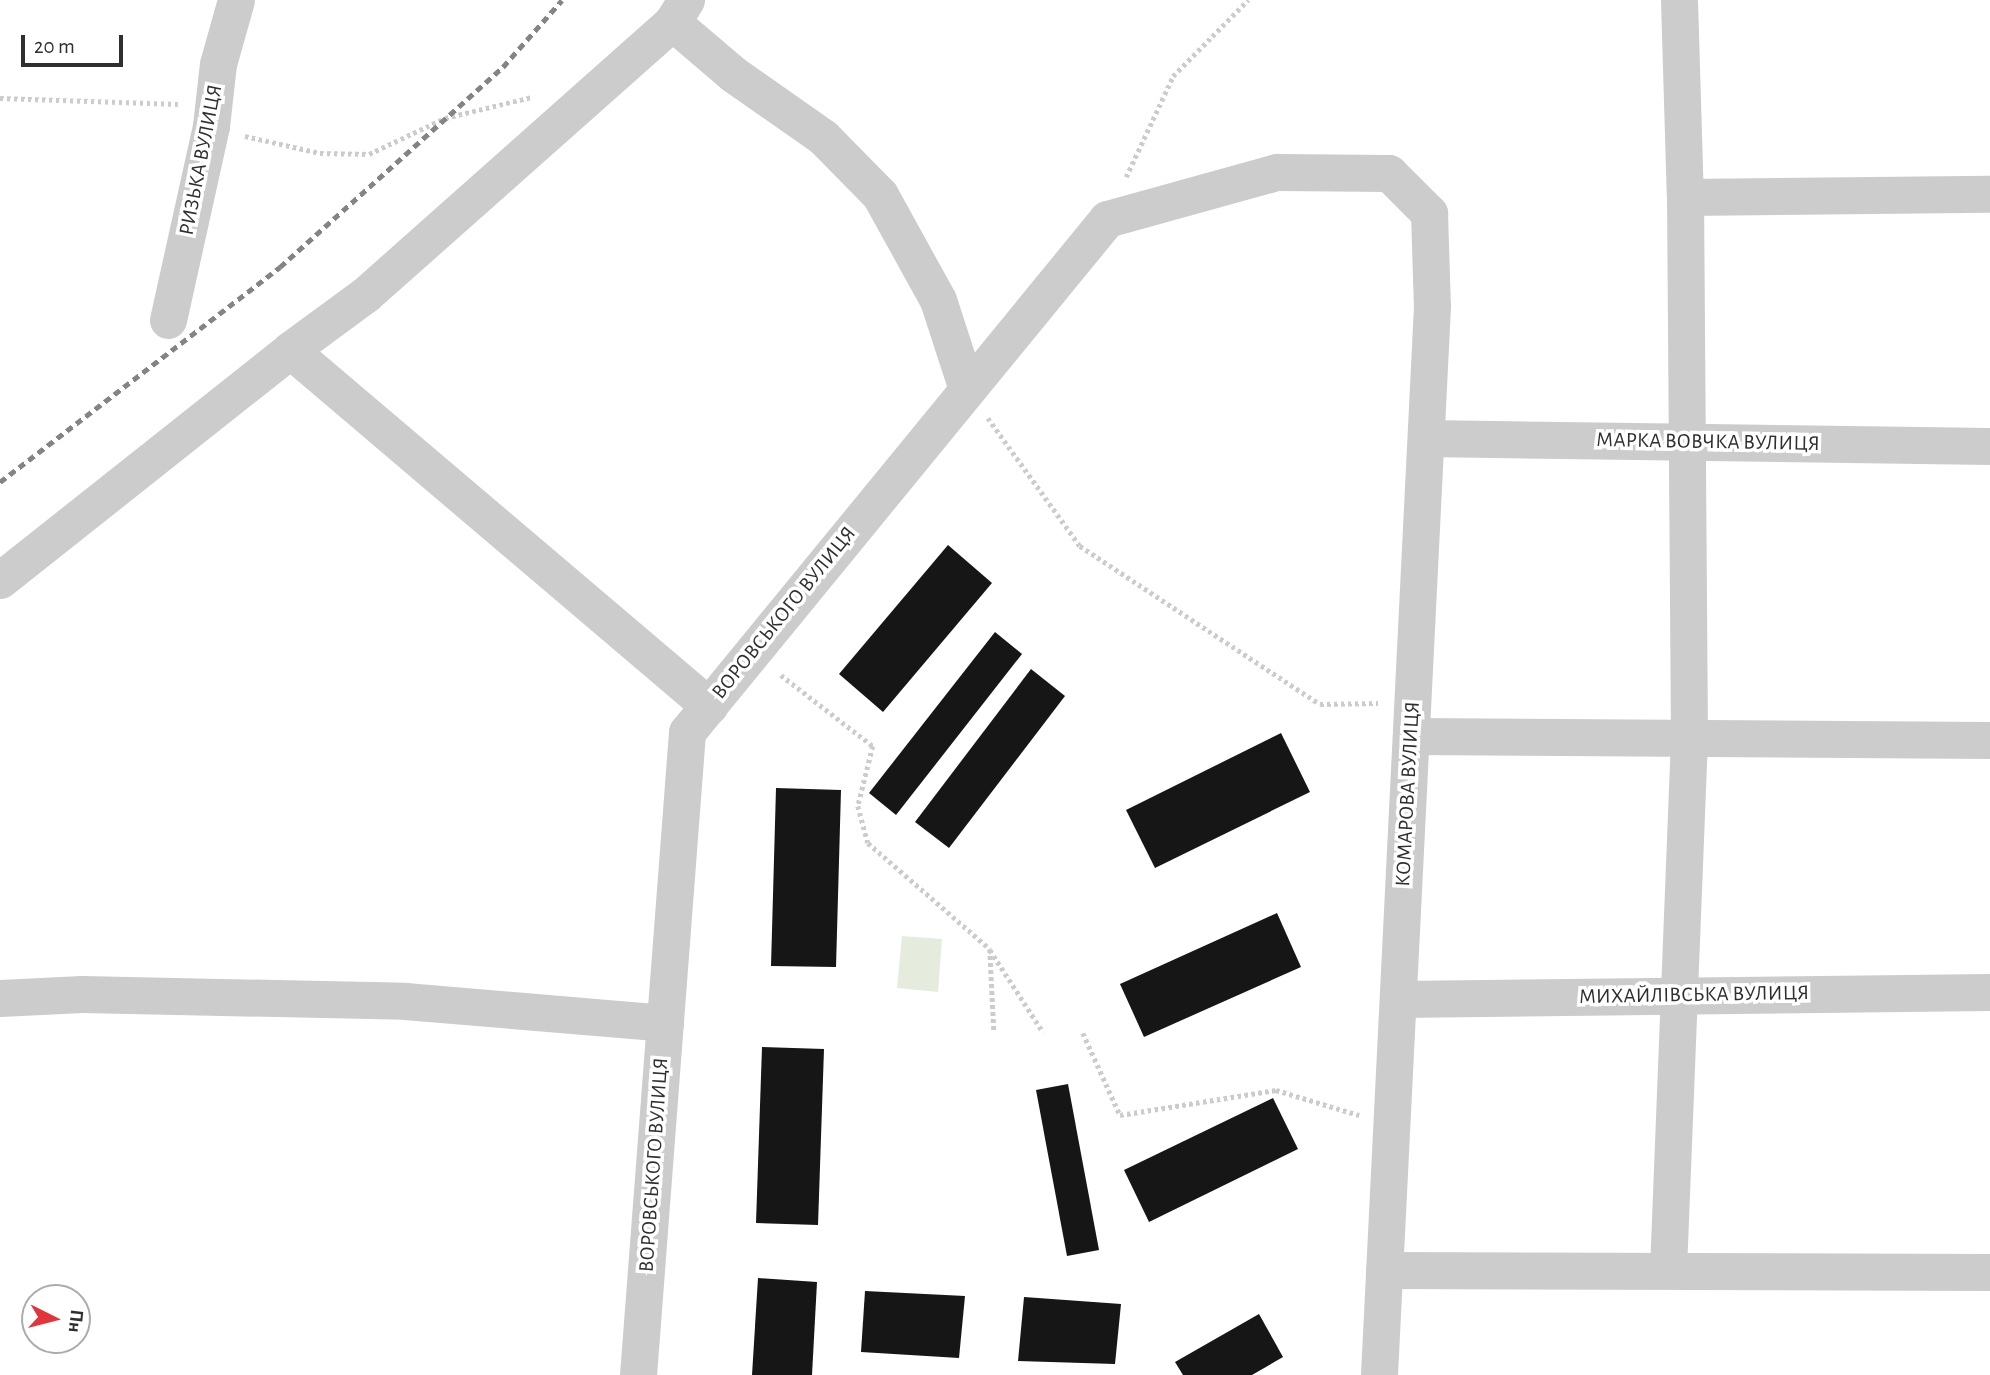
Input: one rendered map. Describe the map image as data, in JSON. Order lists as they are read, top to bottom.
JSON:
{
  "streets": {
    "street": [
      "РИЗЬКА ВУЛИЦЯ",
      "МАРКА ВОВЧКА ВУЛИЦЯ",
      "ВОРОВСЬКОГО ВУЛИЦЯ",
      "КОМАРОВА ВУЛИЦЯ",
      "МИХАЙЛІВСЬКА ВУЛИЦЯ"
    ]
  },
  "crossings": [
    ["МАРКА ВОВЧКА ВУЛИЦЯ", "КОМАРОВА ВУЛИЦЯ"],
    ["ВОРОВСЬКОГО ВУЛИЦЯ", "КОМАРОВА ВУЛИЦЯ"],
    ["КОМАРОВА ВУЛИЦЯ", "МИХАЙЛІВСЬКА ВУЛИЦЯ"]
  ],
  "scale_bar": "20 m",
  "north": "right"
}
